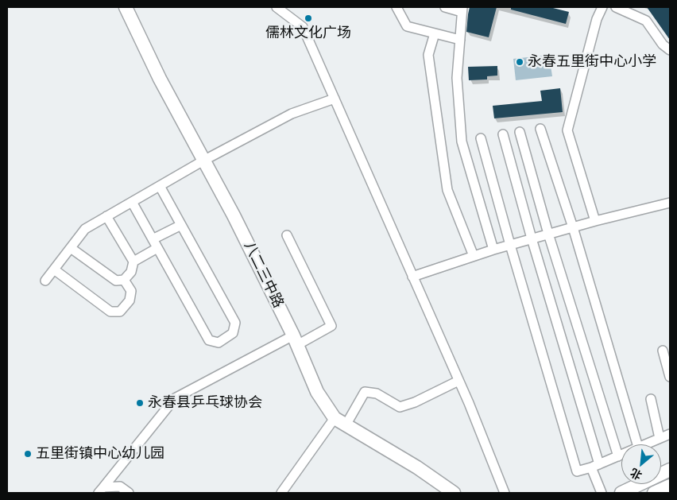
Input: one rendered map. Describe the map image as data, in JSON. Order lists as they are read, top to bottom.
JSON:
{
  "streets": {
    "main road": ["八二三中路"]
  },
  "places": [
    "儒林文化广场",
    "永春五里街中心小学",
    "永春县乒乓球协会",
    "五里街镇中心幼儿园"
  ],
  "north": "bottom left"
}
